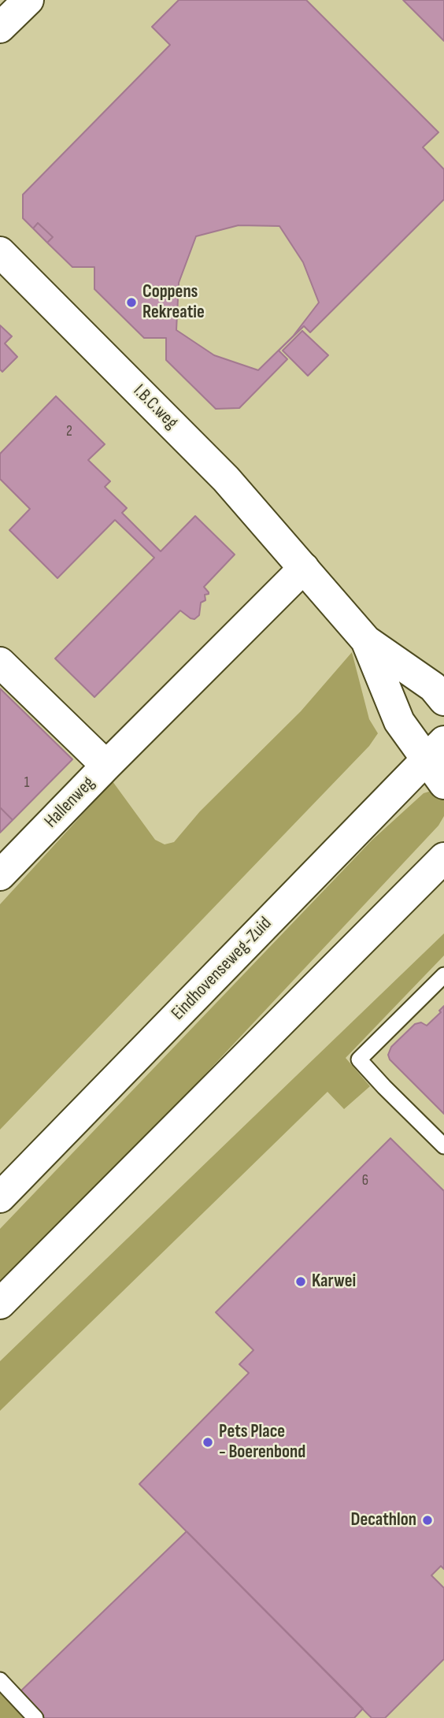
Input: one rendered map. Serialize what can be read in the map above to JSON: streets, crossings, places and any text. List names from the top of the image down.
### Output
{
  "streets": {
    "street": ["I.B.C.weg", "Hallenweg", "Eindhovenseweg-Zuid"]
  },
  "crossings": [
    ["I.B.C.weg", "Eindhovenseweg-Zuid"]
  ],
  "places": [
    "Coppens Rekreatie",
    "Karwei",
    "Pets Place - Boerenbond",
    "Decathlon"
  ],
  "house_numbers": ["2", "1", "6"]
}
